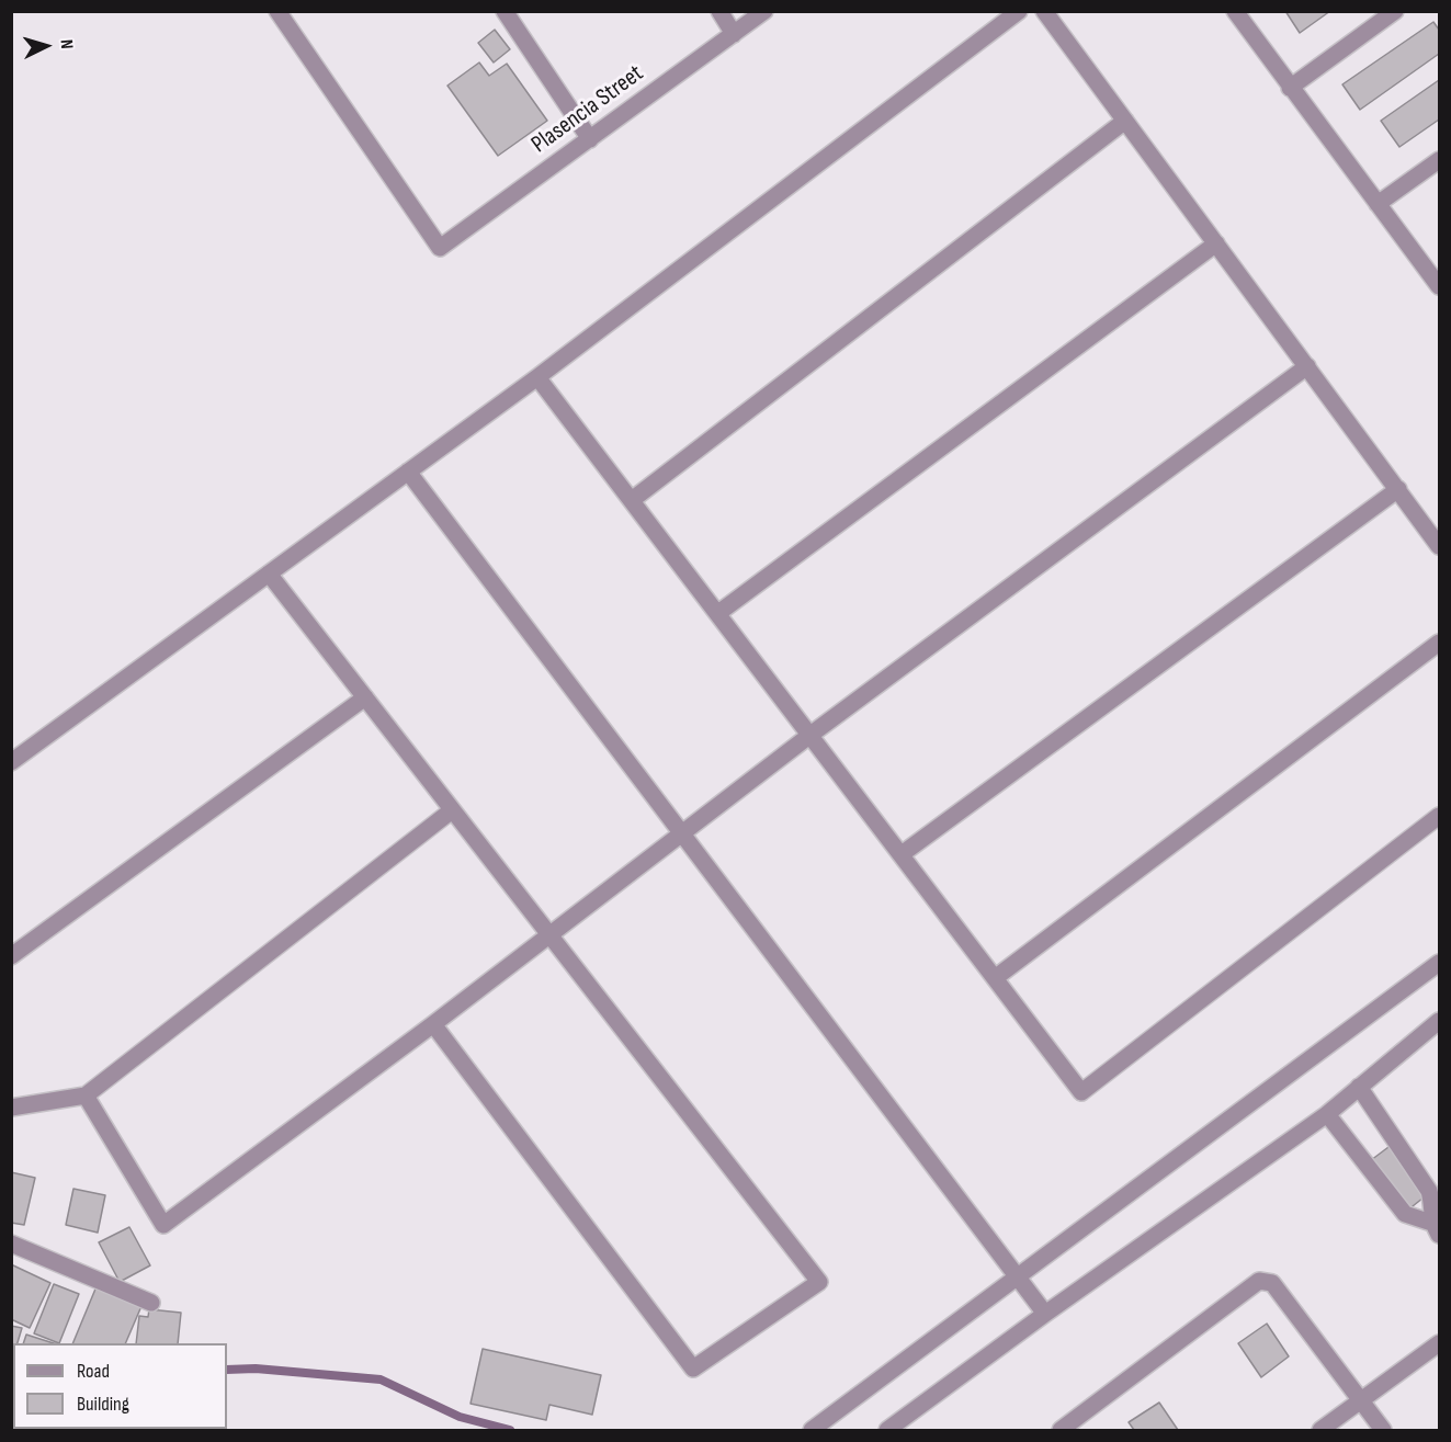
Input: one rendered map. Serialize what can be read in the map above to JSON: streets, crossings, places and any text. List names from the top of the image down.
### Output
{
  "streets": {
    "street": ["Plasencia Street"]
  },
  "legend": ["Road", "Building"],
  "north": "right"
}
